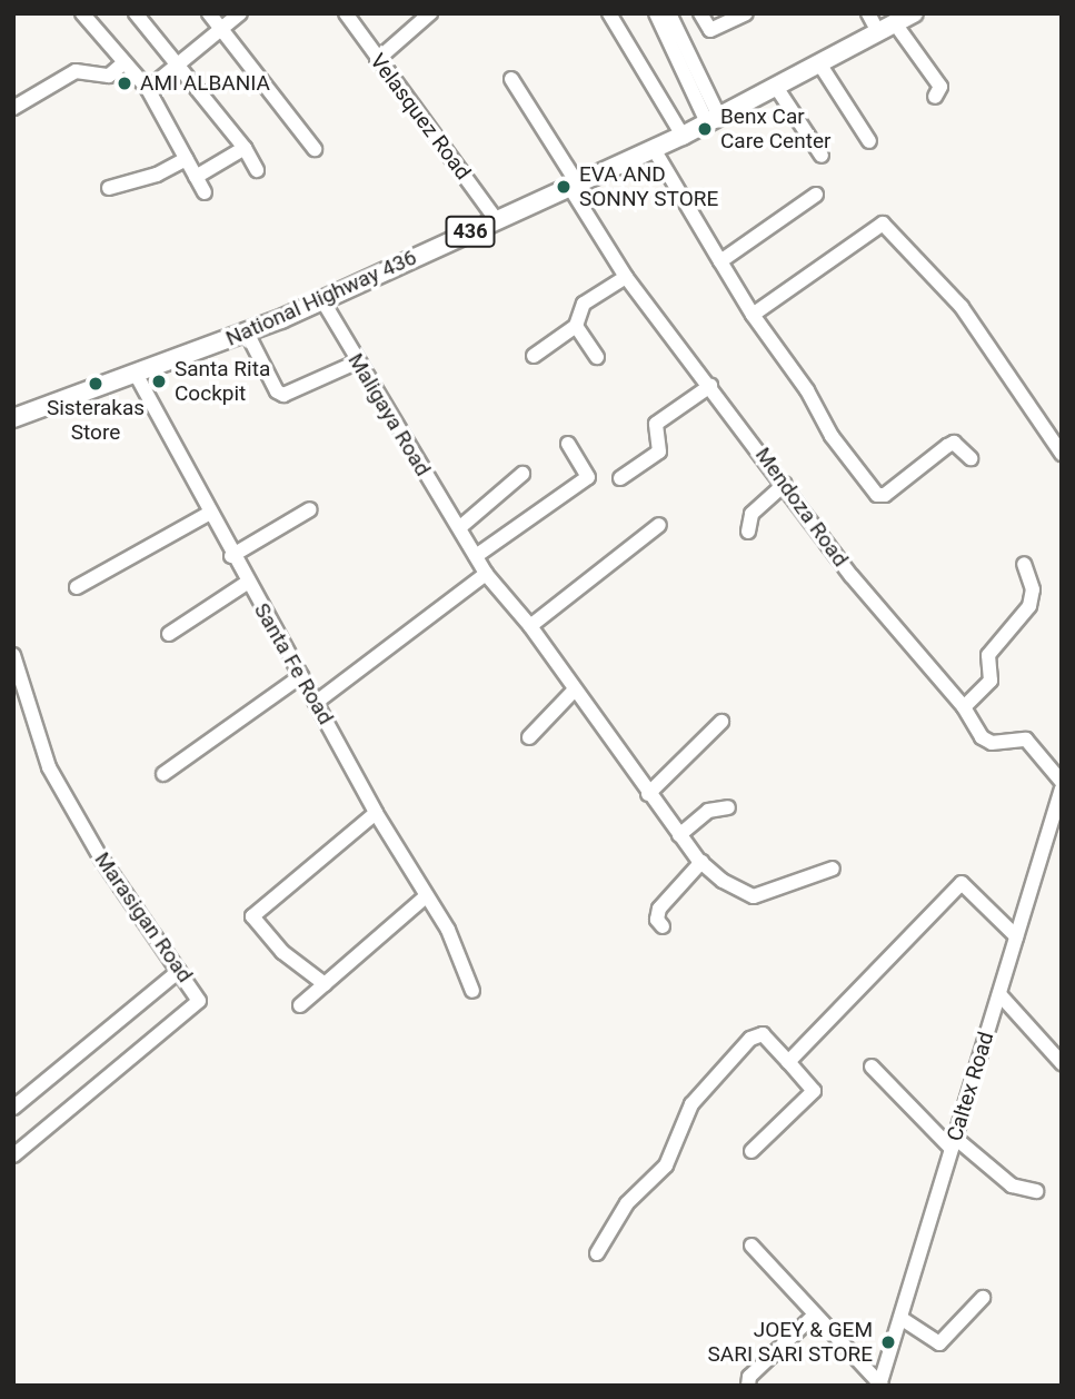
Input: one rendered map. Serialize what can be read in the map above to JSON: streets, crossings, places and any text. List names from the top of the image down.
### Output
{
  "streets": {
    "main road": ["436", "National Highway 436"],
    "street": [
      "Velasquez Road",
      "Maligaya Road",
      "Mendoza Road",
      "Santa Fe Road",
      "Marasigan Road",
      "Caltex Road"
    ]
  },
  "crossings": [
    ["Velasquez Road", "National Highway 436"],
    ["National Highway 436", "Maligaya Road"],
    ["National Highway 436", "Mendoza Road"],
    ["National Highway 436", "Santa Fe Road"],
    ["Mendoza Road", "Caltex Road"]
  ],
  "places": [
    "AMI ALBANIA",
    "Benx Car Care Center",
    "EVA AND SONNY STORE",
    "Santa Rita Cockpit",
    "Sisterakas Store",
    "JOEY & GEM SARI SARI STORE"
  ]
}
